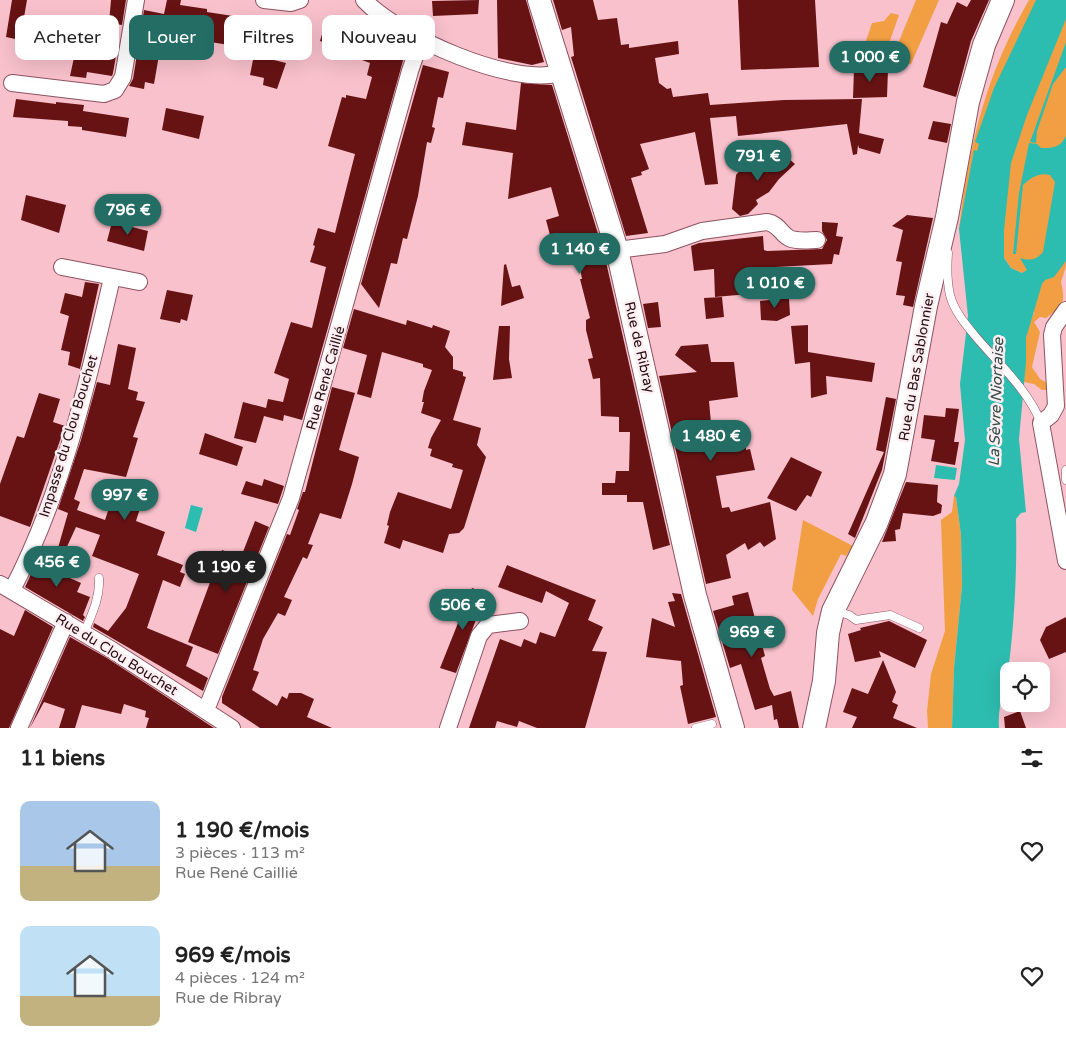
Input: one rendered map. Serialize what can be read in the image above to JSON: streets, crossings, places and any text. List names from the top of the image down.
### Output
{
  "streets": {
    "street": [
      "Rue de Ribray",
      "Rue du Bas Sablonnier",
      "Rue René Caillié",
      "Impasse du Clou Bouchet",
      "Rue du Clou Bouchet"
    ]
  },
  "crossings": [
    ["Rue René Caillié", "Rue du Clou Bouchet"],
    ["Impasse du Clou Bouchet", "Rue du Clou Bouchet"]
  ],
  "water": ["La Sèvre Niortaise"],
  "page": {
    "chip": [
      "Acheter",
      "Louer",
      "Filtres",
      "Nouveau"
    ],
    "price": [
      "1 000 €",
      "791 €",
      "796 €",
      "1 140 €",
      "1 010 €",
      "1 480 €",
      "997 €",
      "456 €",
      "1 190 €",
      "506 €",
      "969 €"
    ],
    "heading": "11 biens",
    "list": [
      {
        "name": "1 190 €/mois",
        "note": "3 pièces · 113 m² · Rue René Caillié"
      },
      {
        "name": "969 €/mois",
        "note": "4 pièces · 124 m² · Rue de Ribray"
      }
    ]
  }
}
